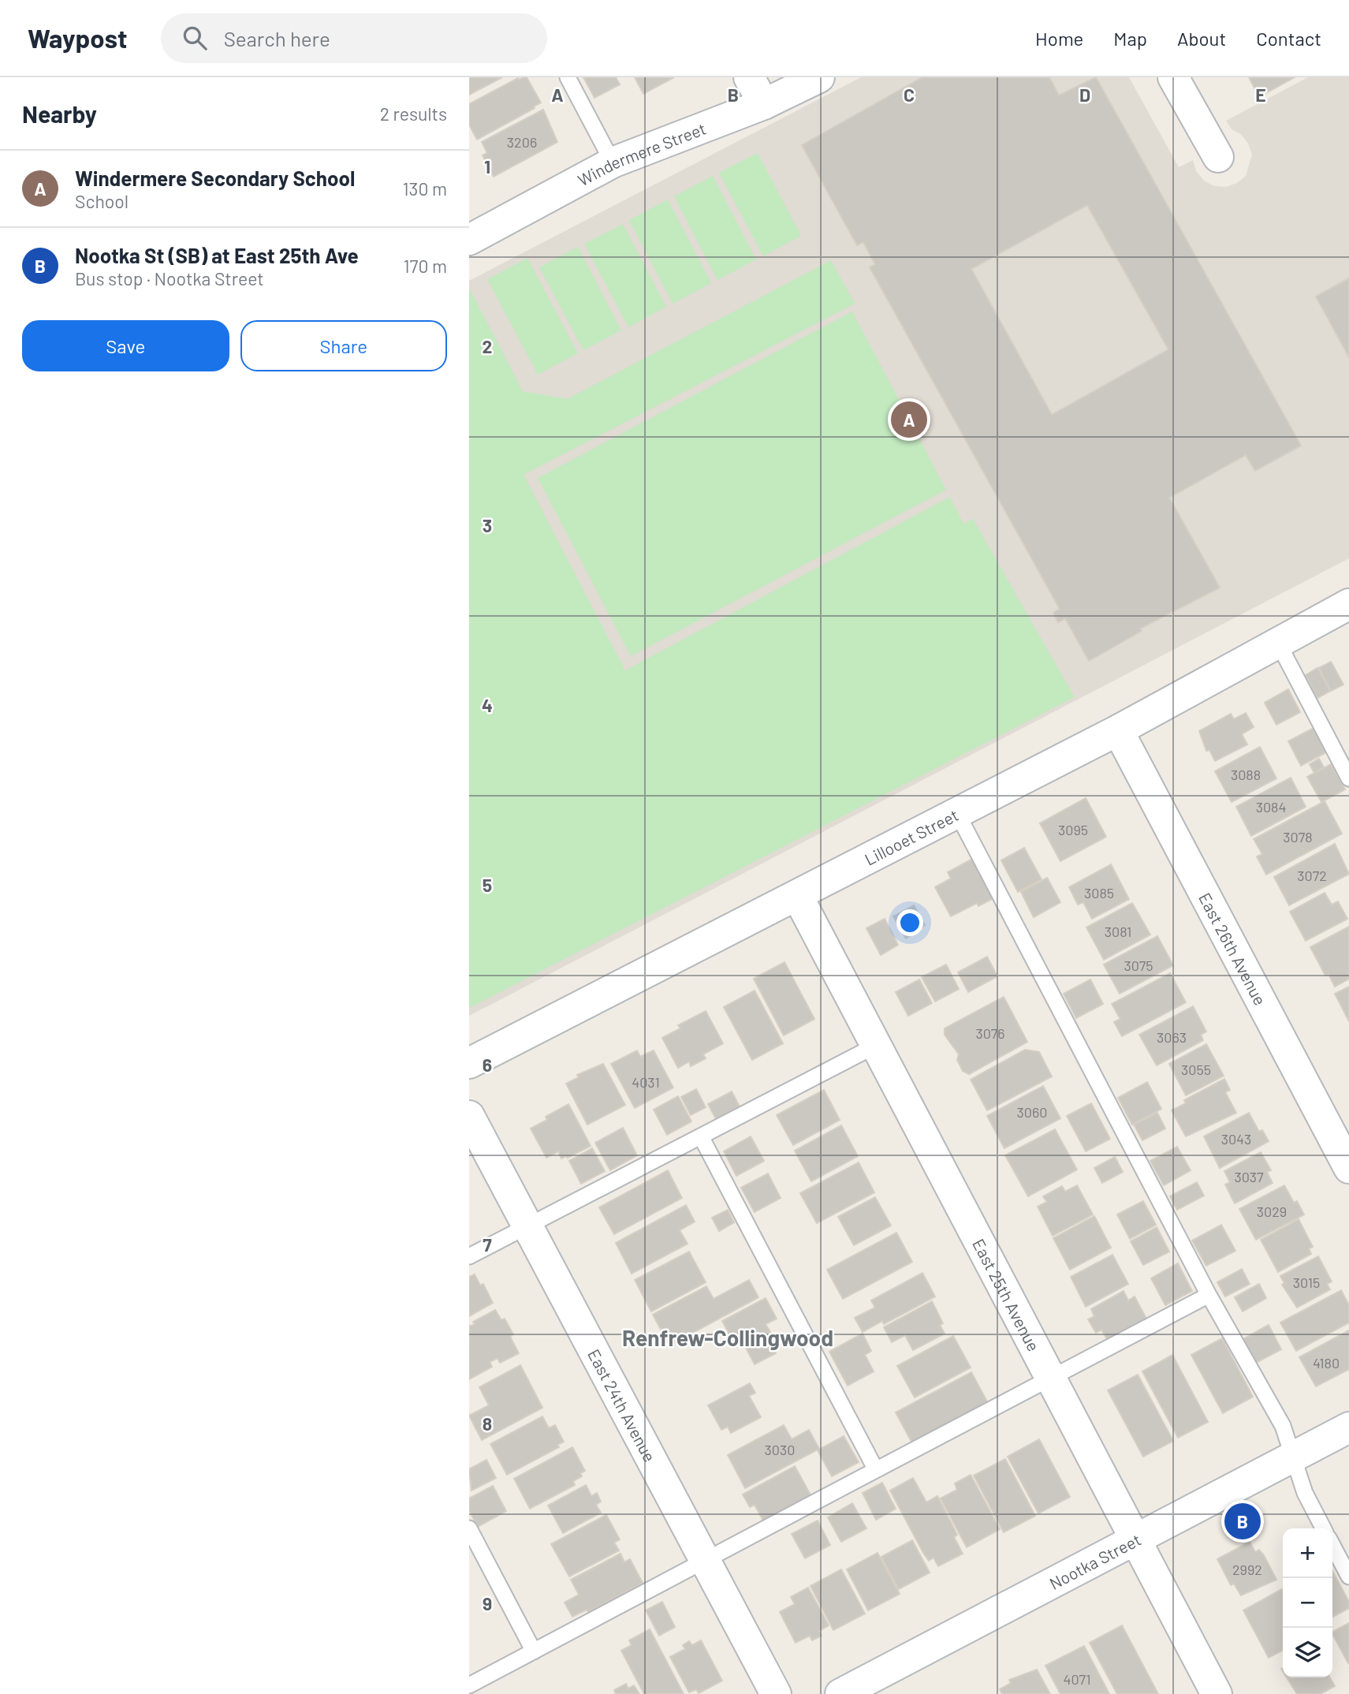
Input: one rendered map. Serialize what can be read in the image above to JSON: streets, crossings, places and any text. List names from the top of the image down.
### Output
{
  "streets": {
    "street": [
      "Windermere Street",
      "Lillooet Street",
      "East 26th Avenue",
      "East 25th Avenue",
      "East 24th Avenue",
      "Nootka Street"
    ]
  },
  "crossings": [
    ["Lillooet Street", "East 26th Avenue"],
    ["Lillooet Street", "East 25th Avenue"],
    ["East 25th Avenue", "Nootka Street"]
  ],
  "districts": ["Renfrew-Collingwood"],
  "house_numbers": [
    "3206",
    "3088",
    "3084",
    "3095",
    "3078",
    "3072",
    "3085",
    "3081",
    "3075",
    "3076",
    "3063",
    "3055",
    "4031",
    "3060",
    "3043",
    "3037",
    "3029",
    "3015",
    "4180",
    "3030",
    "2992",
    "4071"
  ],
  "page": {
    "header": "Waypost",
    "search": "Search here",
    "nav": [
      "Home",
      "Map",
      "About",
      "Contact"
    ],
    "heading": ["Nearby", "2 results"],
    "list": [
      {
        "mark": "A",
        "name": "Windermere Secondary School",
        "note": "School",
        "value": "130 m"
      },
      {
        "mark": "B",
        "name": "Nootka St (SB) at East 25th Ave",
        "note": "Bus stop · Nootka Street",
        "value": "170 m"
      }
    ],
    "buttons": ["Save", "Share"],
    "pins": ["A", "B"],
    "map_buttons": ["+", "−"]
  },
  "grid": {
    "columns": [
      "A",
      "B",
      "C",
      "D",
      "E"
    ],
    "rows": [
      "1",
      "2",
      "3",
      "4",
      "5",
      "6",
      "7",
      "8",
      "9"
    ]
  }
}
